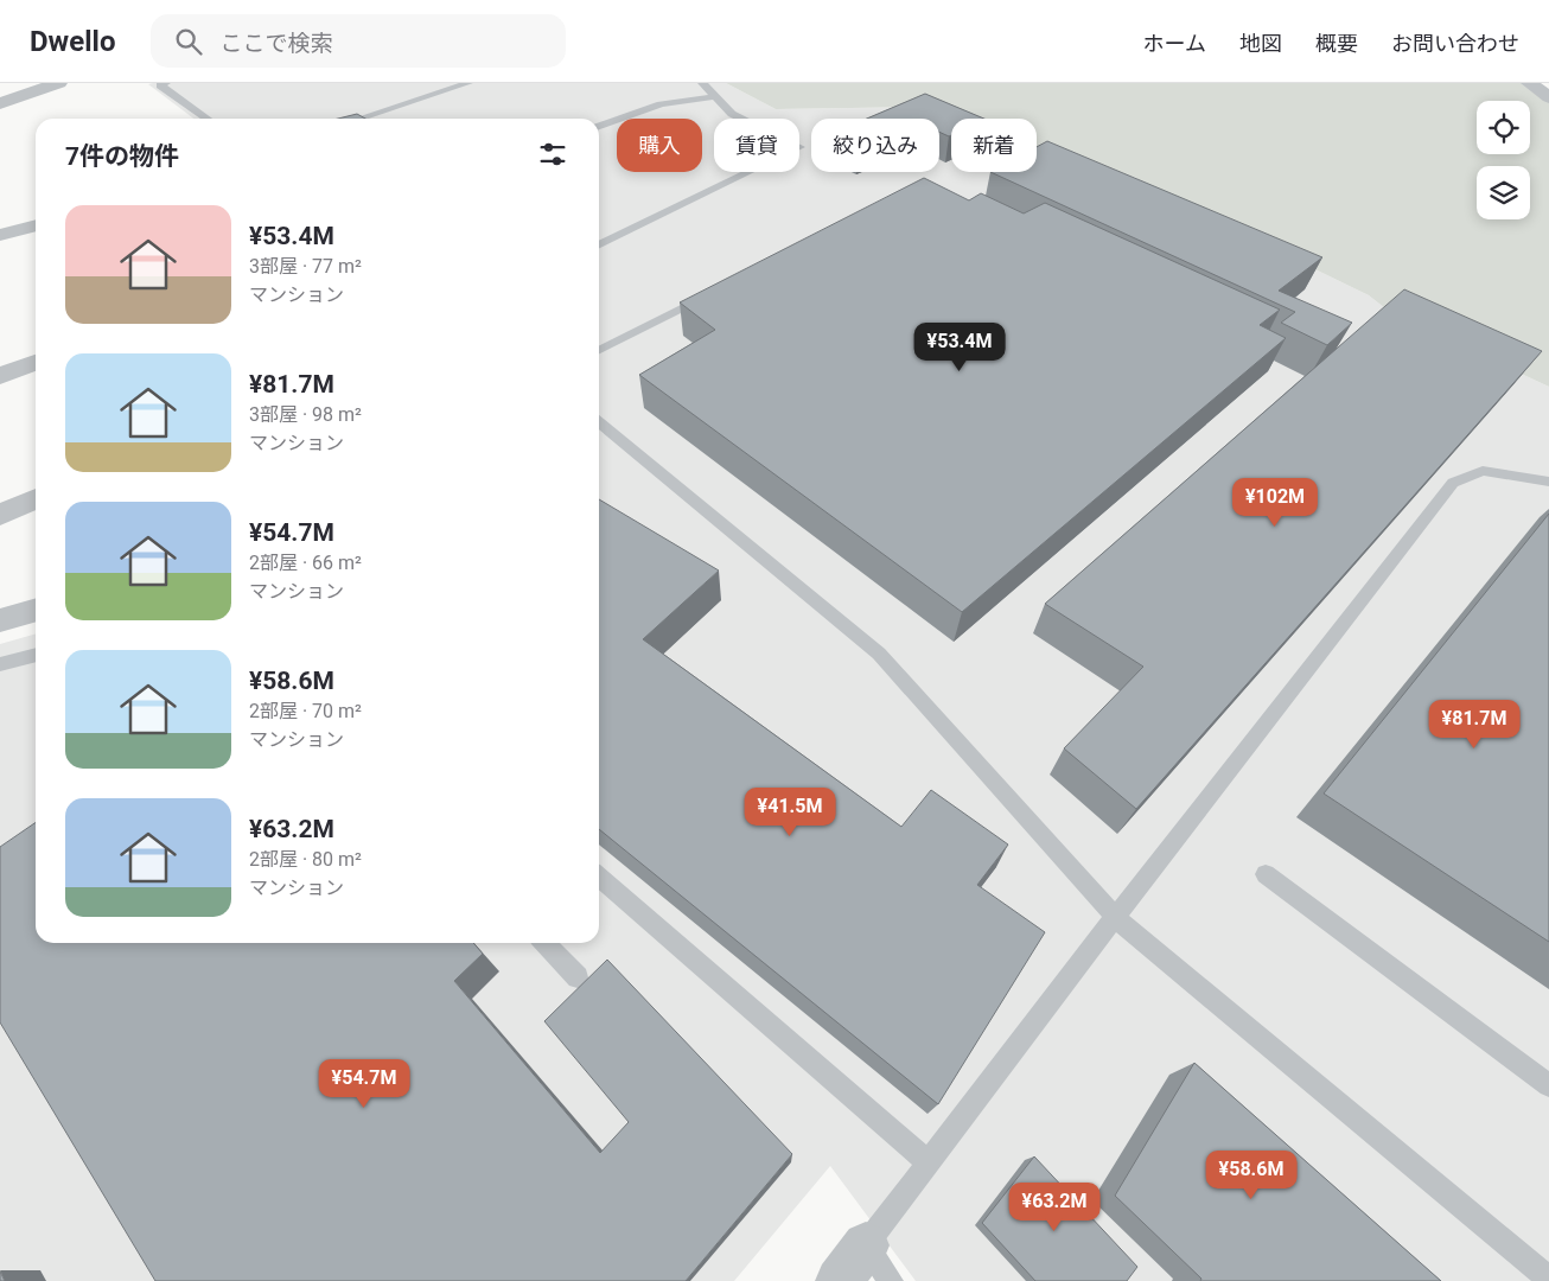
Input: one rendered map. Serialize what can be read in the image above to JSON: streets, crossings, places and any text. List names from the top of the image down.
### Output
{
  "page": {
    "header": "Dwello",
    "search": "ここで検索",
    "nav": [
      "ホーム",
      "地図",
      "概要",
      "お問い合わせ"
    ],
    "chip": [
      "購入",
      "賃貸",
      "絞り込み",
      "新着"
    ],
    "heading": "7件の物件",
    "list": [
      {
        "name": "¥53.4M",
        "note": "3部屋 · 77 m² · マンション"
      },
      {
        "name": "¥81.7M",
        "note": "3部屋 · 98 m² · マンション"
      },
      {
        "name": "¥54.7M",
        "note": "2部屋 · 66 m² · マンション"
      },
      {
        "name": "¥58.6M",
        "note": "2部屋 · 70 m² · マンション"
      },
      {
        "name": "¥63.2M",
        "note": "2部屋 · 80 m² · マンション"
      }
    ],
    "price": [
      "¥53.4M",
      "¥102M",
      "¥81.7M",
      "¥41.5M",
      "¥54.7M",
      "¥58.6M",
      "¥63.2M"
    ]
  }
}
